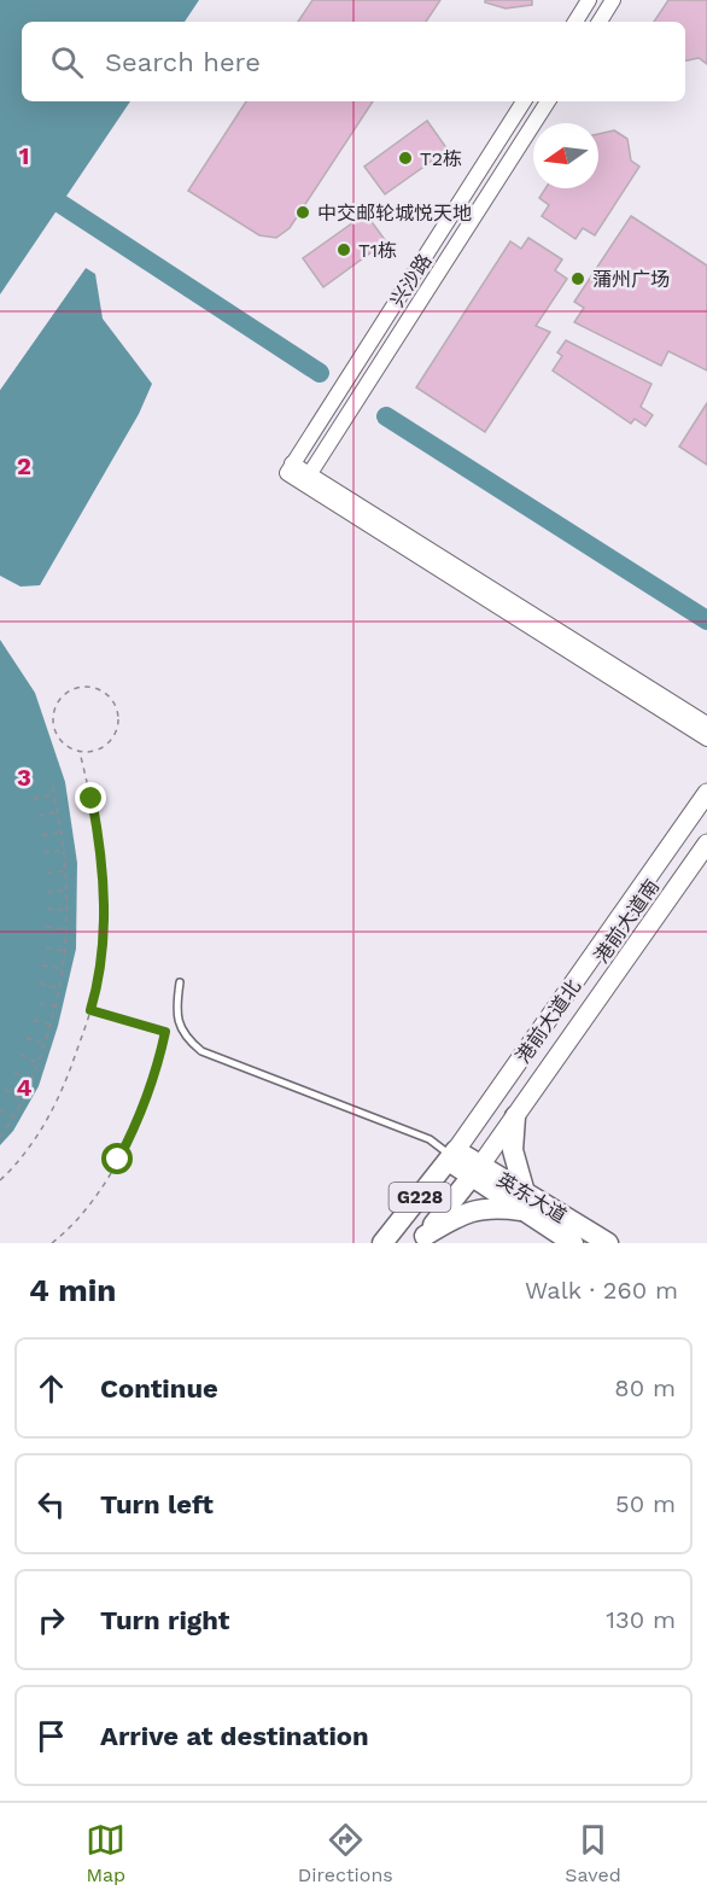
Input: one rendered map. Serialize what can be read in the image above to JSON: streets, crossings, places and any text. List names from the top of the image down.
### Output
{
  "streets": {
    "highway": ["港前大道北", "G228", "英东大道"],
    "main road": ["港前大道南"],
    "street": ["兴沙路"]
  },
  "crossings": [
    ["港前大道南", "G228"],
    ["港前大道南", "英东大道"],
    ["港前大道北", "英东大道"],
    ["G228", "英东大道"]
  ],
  "places": [
    "T2栋",
    "中交邮轮城悦天地",
    "T1栋",
    "蒲州广场"
  ],
  "north": "left",
  "page": {
    "search": "Search here",
    "heading": ["4 min", "Walk · 260 m"],
    "list": [
      ["Continue", "80 m"],
      ["Turn left", "50 m"],
      ["Turn right", "130 m"],
      "Arrive at destination"
    ],
    "nav": ["Map", "Directions", "Saved"]
  },
  "grid": {
    "rows": [
      "1",
      "2",
      "3",
      "4"
    ]
  }
}
